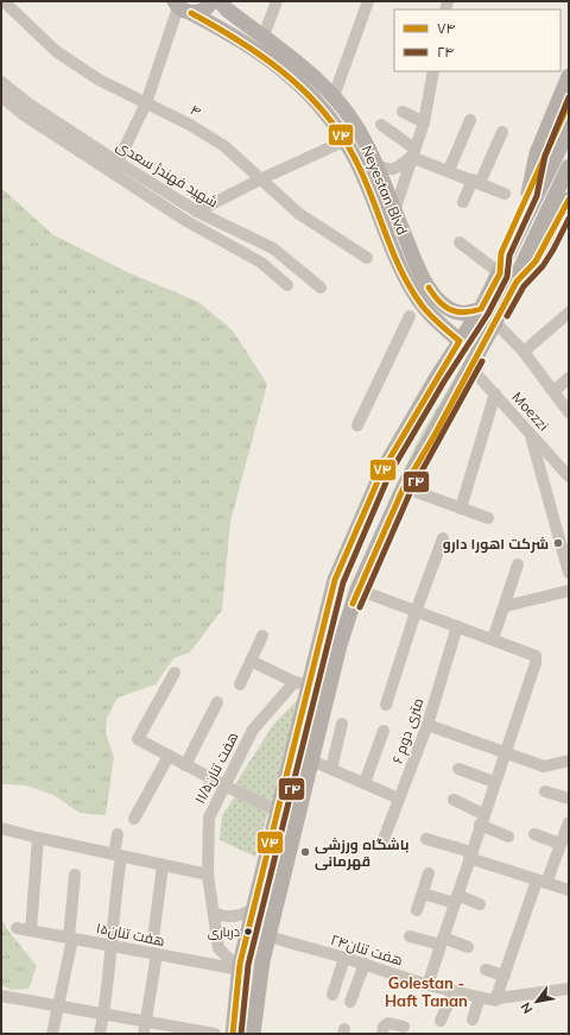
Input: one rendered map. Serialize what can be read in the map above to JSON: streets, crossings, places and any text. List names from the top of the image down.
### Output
{
  "streets": {
    "main road": ["Neyestan Blvd"],
    "street": [
      "۴",
      "شهید فهندژ سعدی",
      "Moezzi",
      "۶ متری دوم",
      "۱۱/۵هفت تنان",
      "هفت تنان۱۵",
      "هفت تنان۲۴"
    ]
  },
  "crossings": [
    ["۱۱/۵هفت تنان", "هفت تنان۱۵"]
  ],
  "districts": ["Golestan - Haft Tanan"],
  "places": ["شرکت اهورا دارو", "باشگاه ورزشی قهرمانی", "درباری"],
  "lines": ["transit line ۷۴", "transit line ۲۴"],
  "legend": ["۷۴", "۲۴"],
  "north": "bottom left"
}
